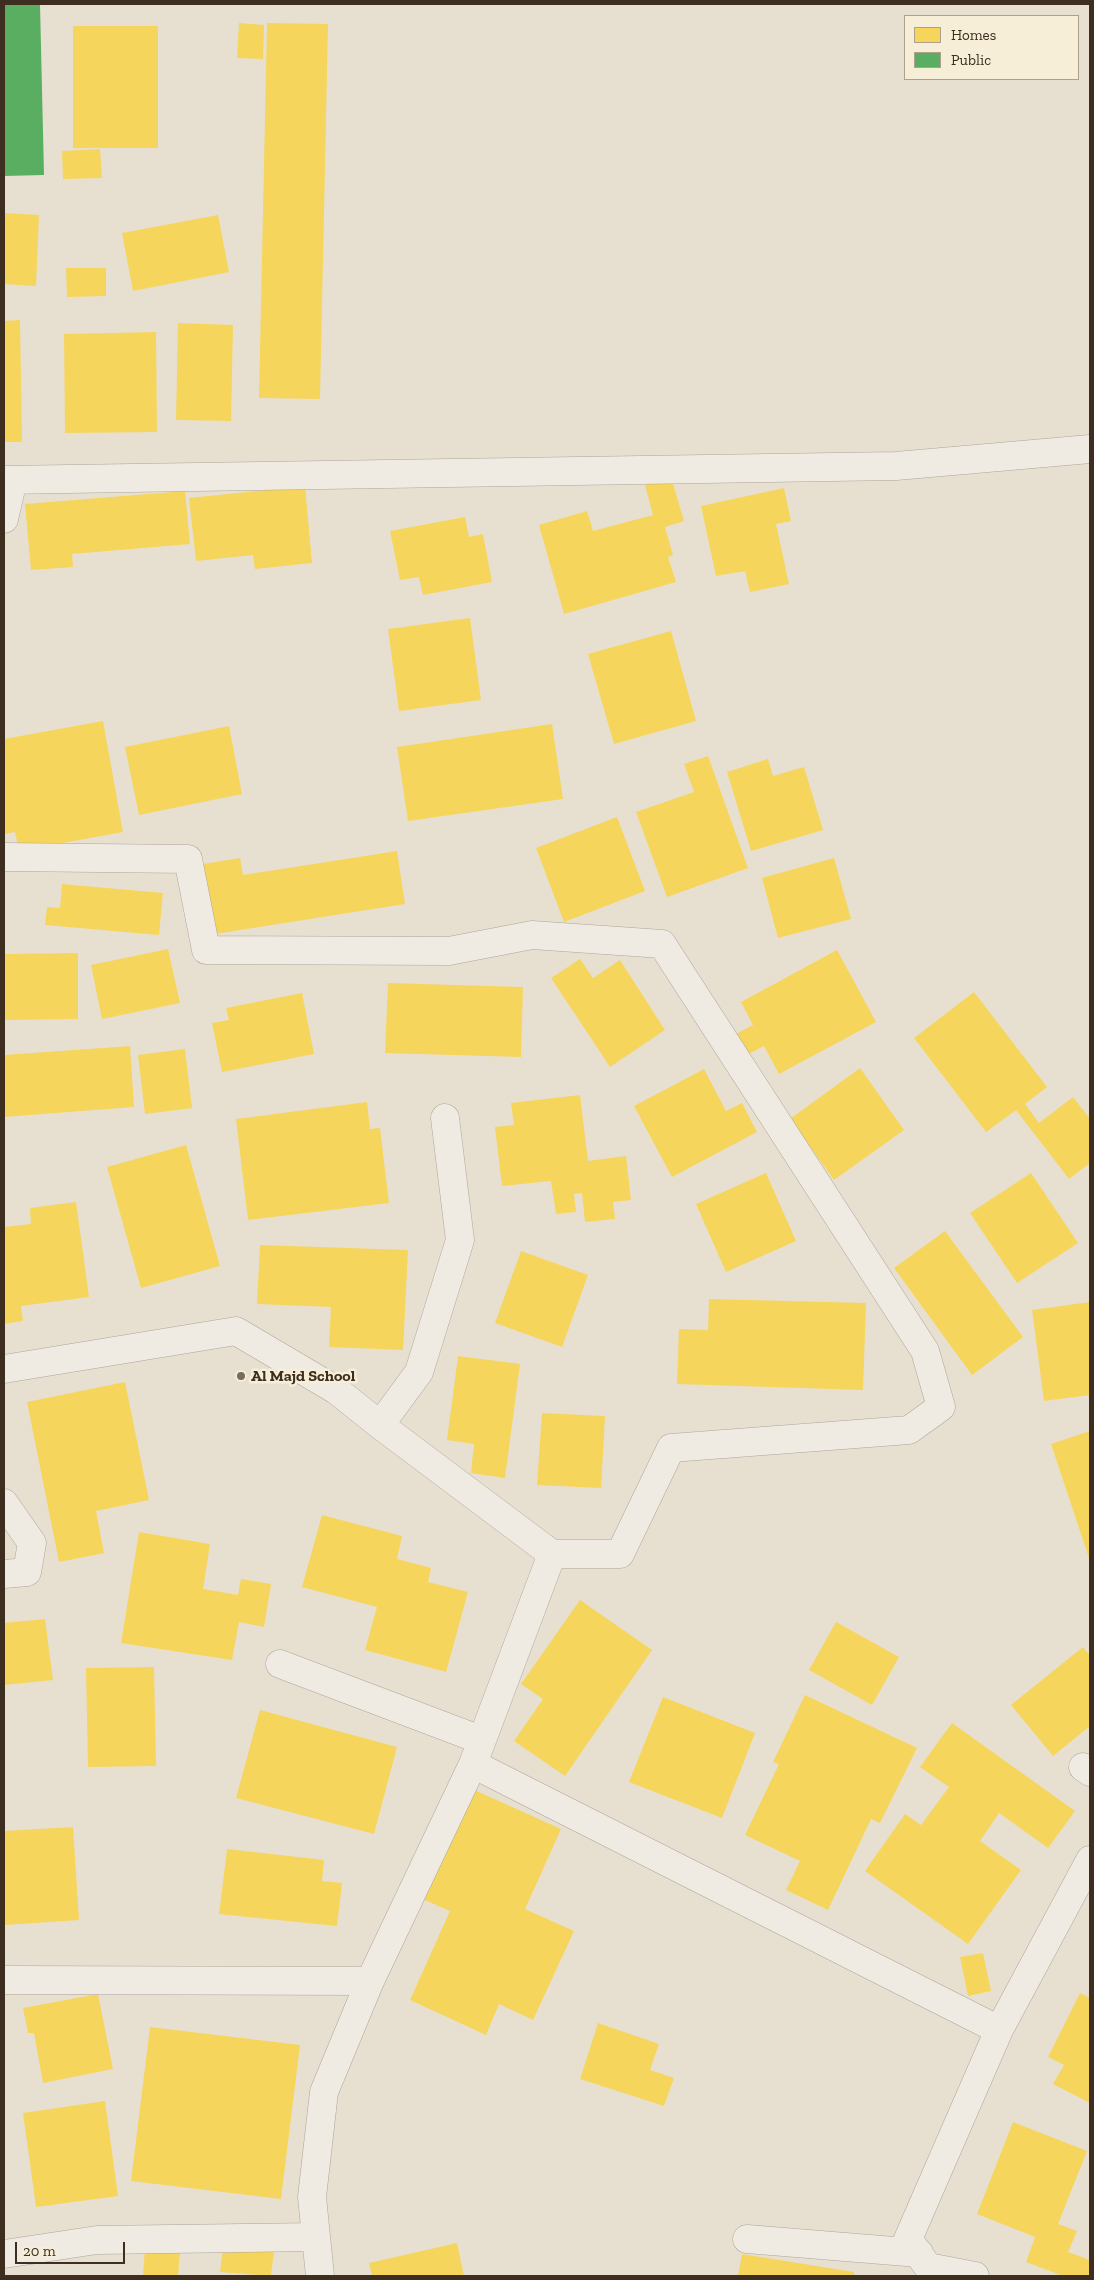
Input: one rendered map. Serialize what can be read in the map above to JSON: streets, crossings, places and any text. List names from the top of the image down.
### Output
{
  "places": ["Al Majd School"],
  "legend": ["Homes", "Public"],
  "scale_bar": "20 m"
}
